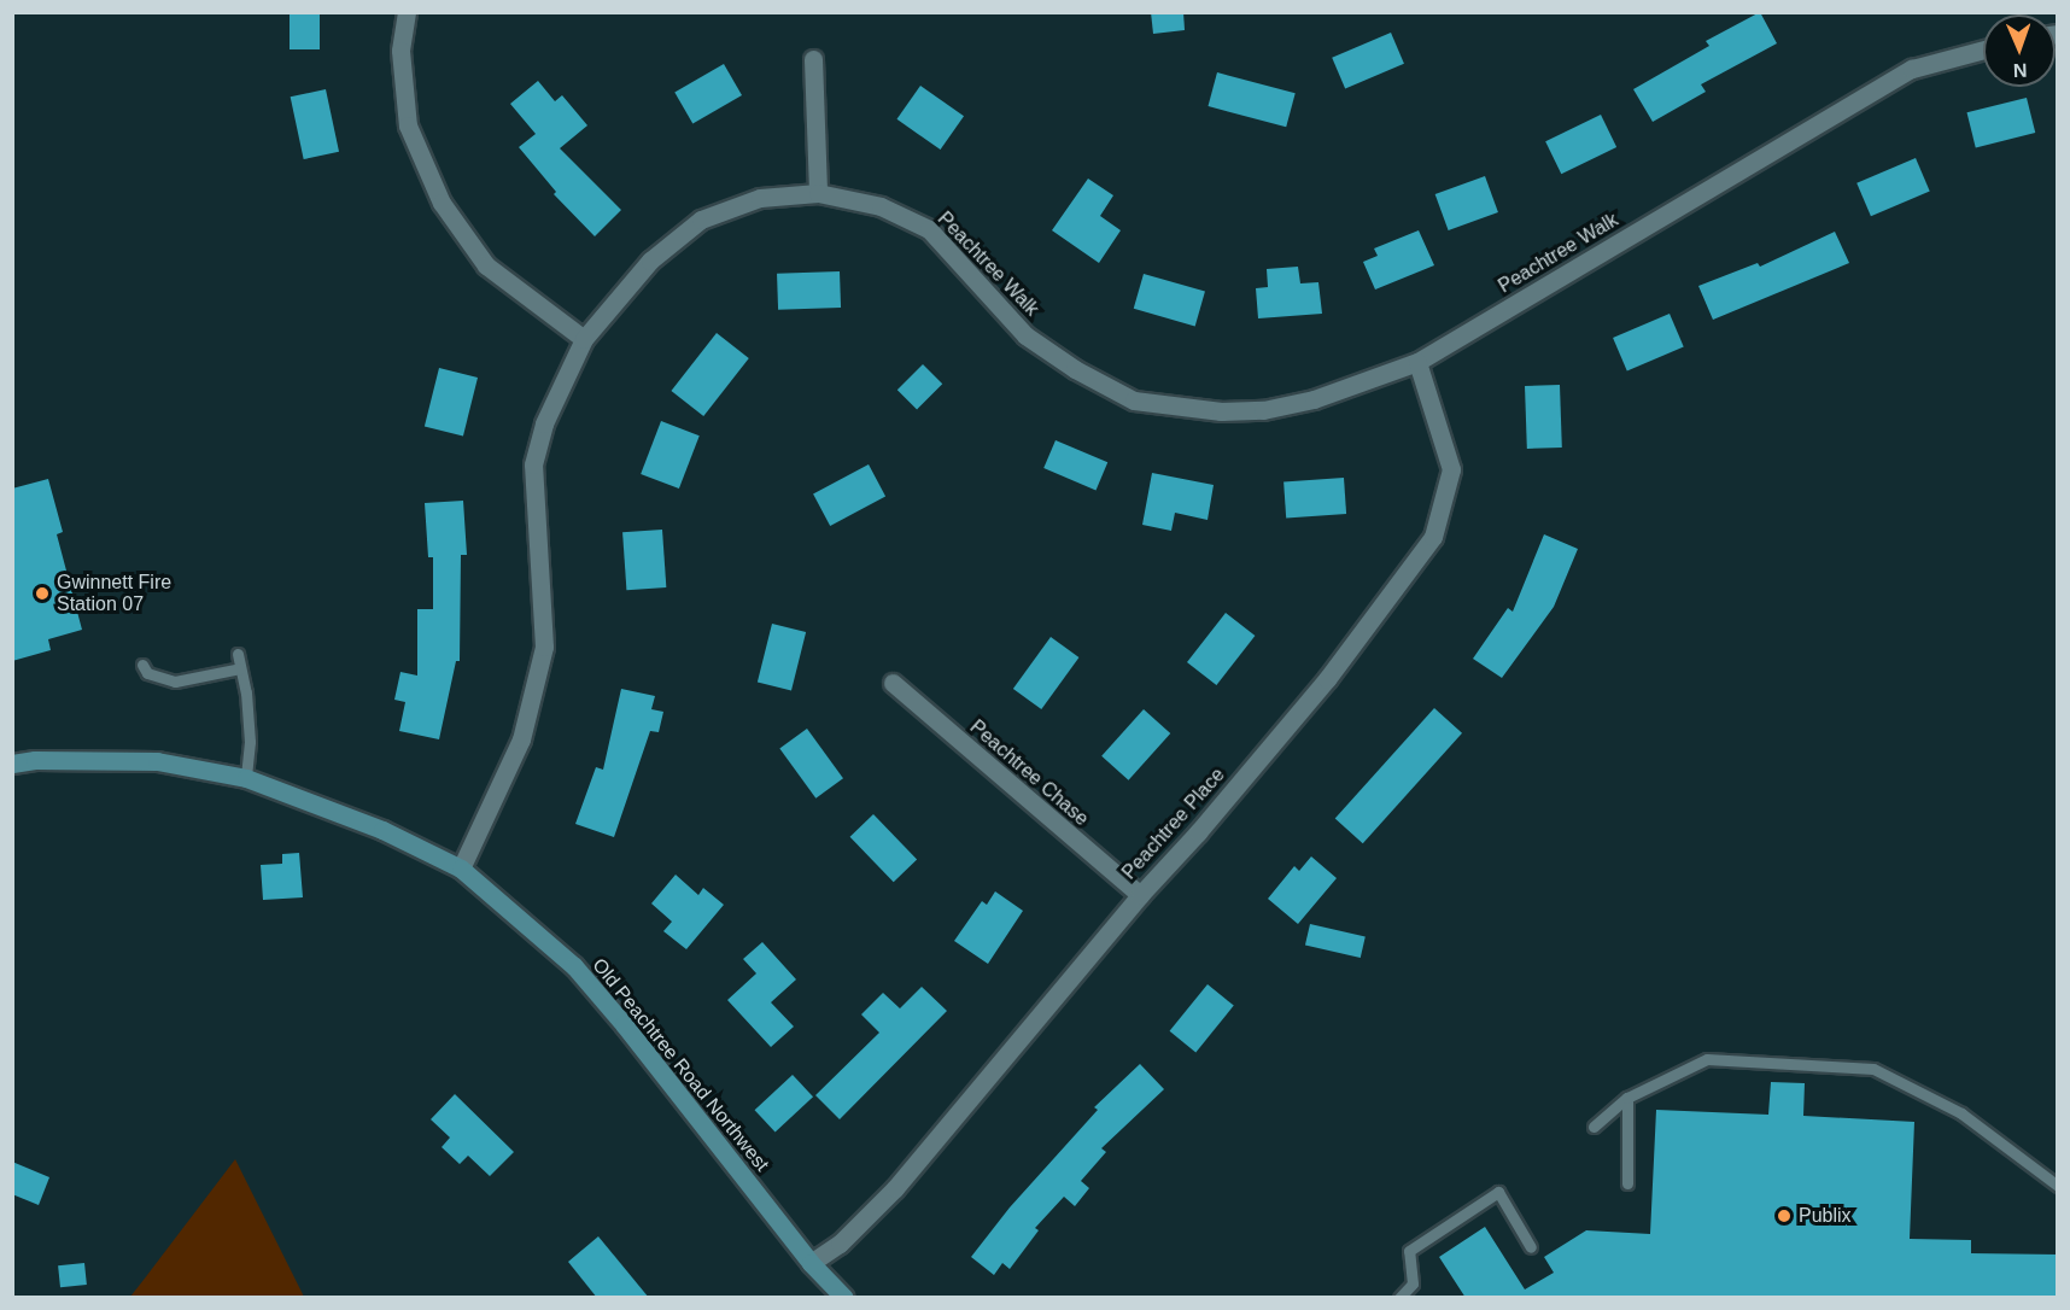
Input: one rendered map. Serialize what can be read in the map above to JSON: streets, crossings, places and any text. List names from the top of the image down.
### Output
{
  "streets": {
    "main road": ["Old Peachtree Road Northwest"],
    "street": ["Peachtree Walk", "Peachtree Chase", "Peachtree Place"]
  },
  "crossings": [
    ["Peachtree Walk", "Peachtree Place"],
    ["Peachtree Walk", "Old Peachtree Road Northwest"],
    ["Peachtree Chase", "Peachtree Place"],
    ["Peachtree Place", "Old Peachtree Road Northwest"]
  ],
  "places": ["Gwinnett Fire Station 07", "Publix"],
  "north": "bottom"
}
